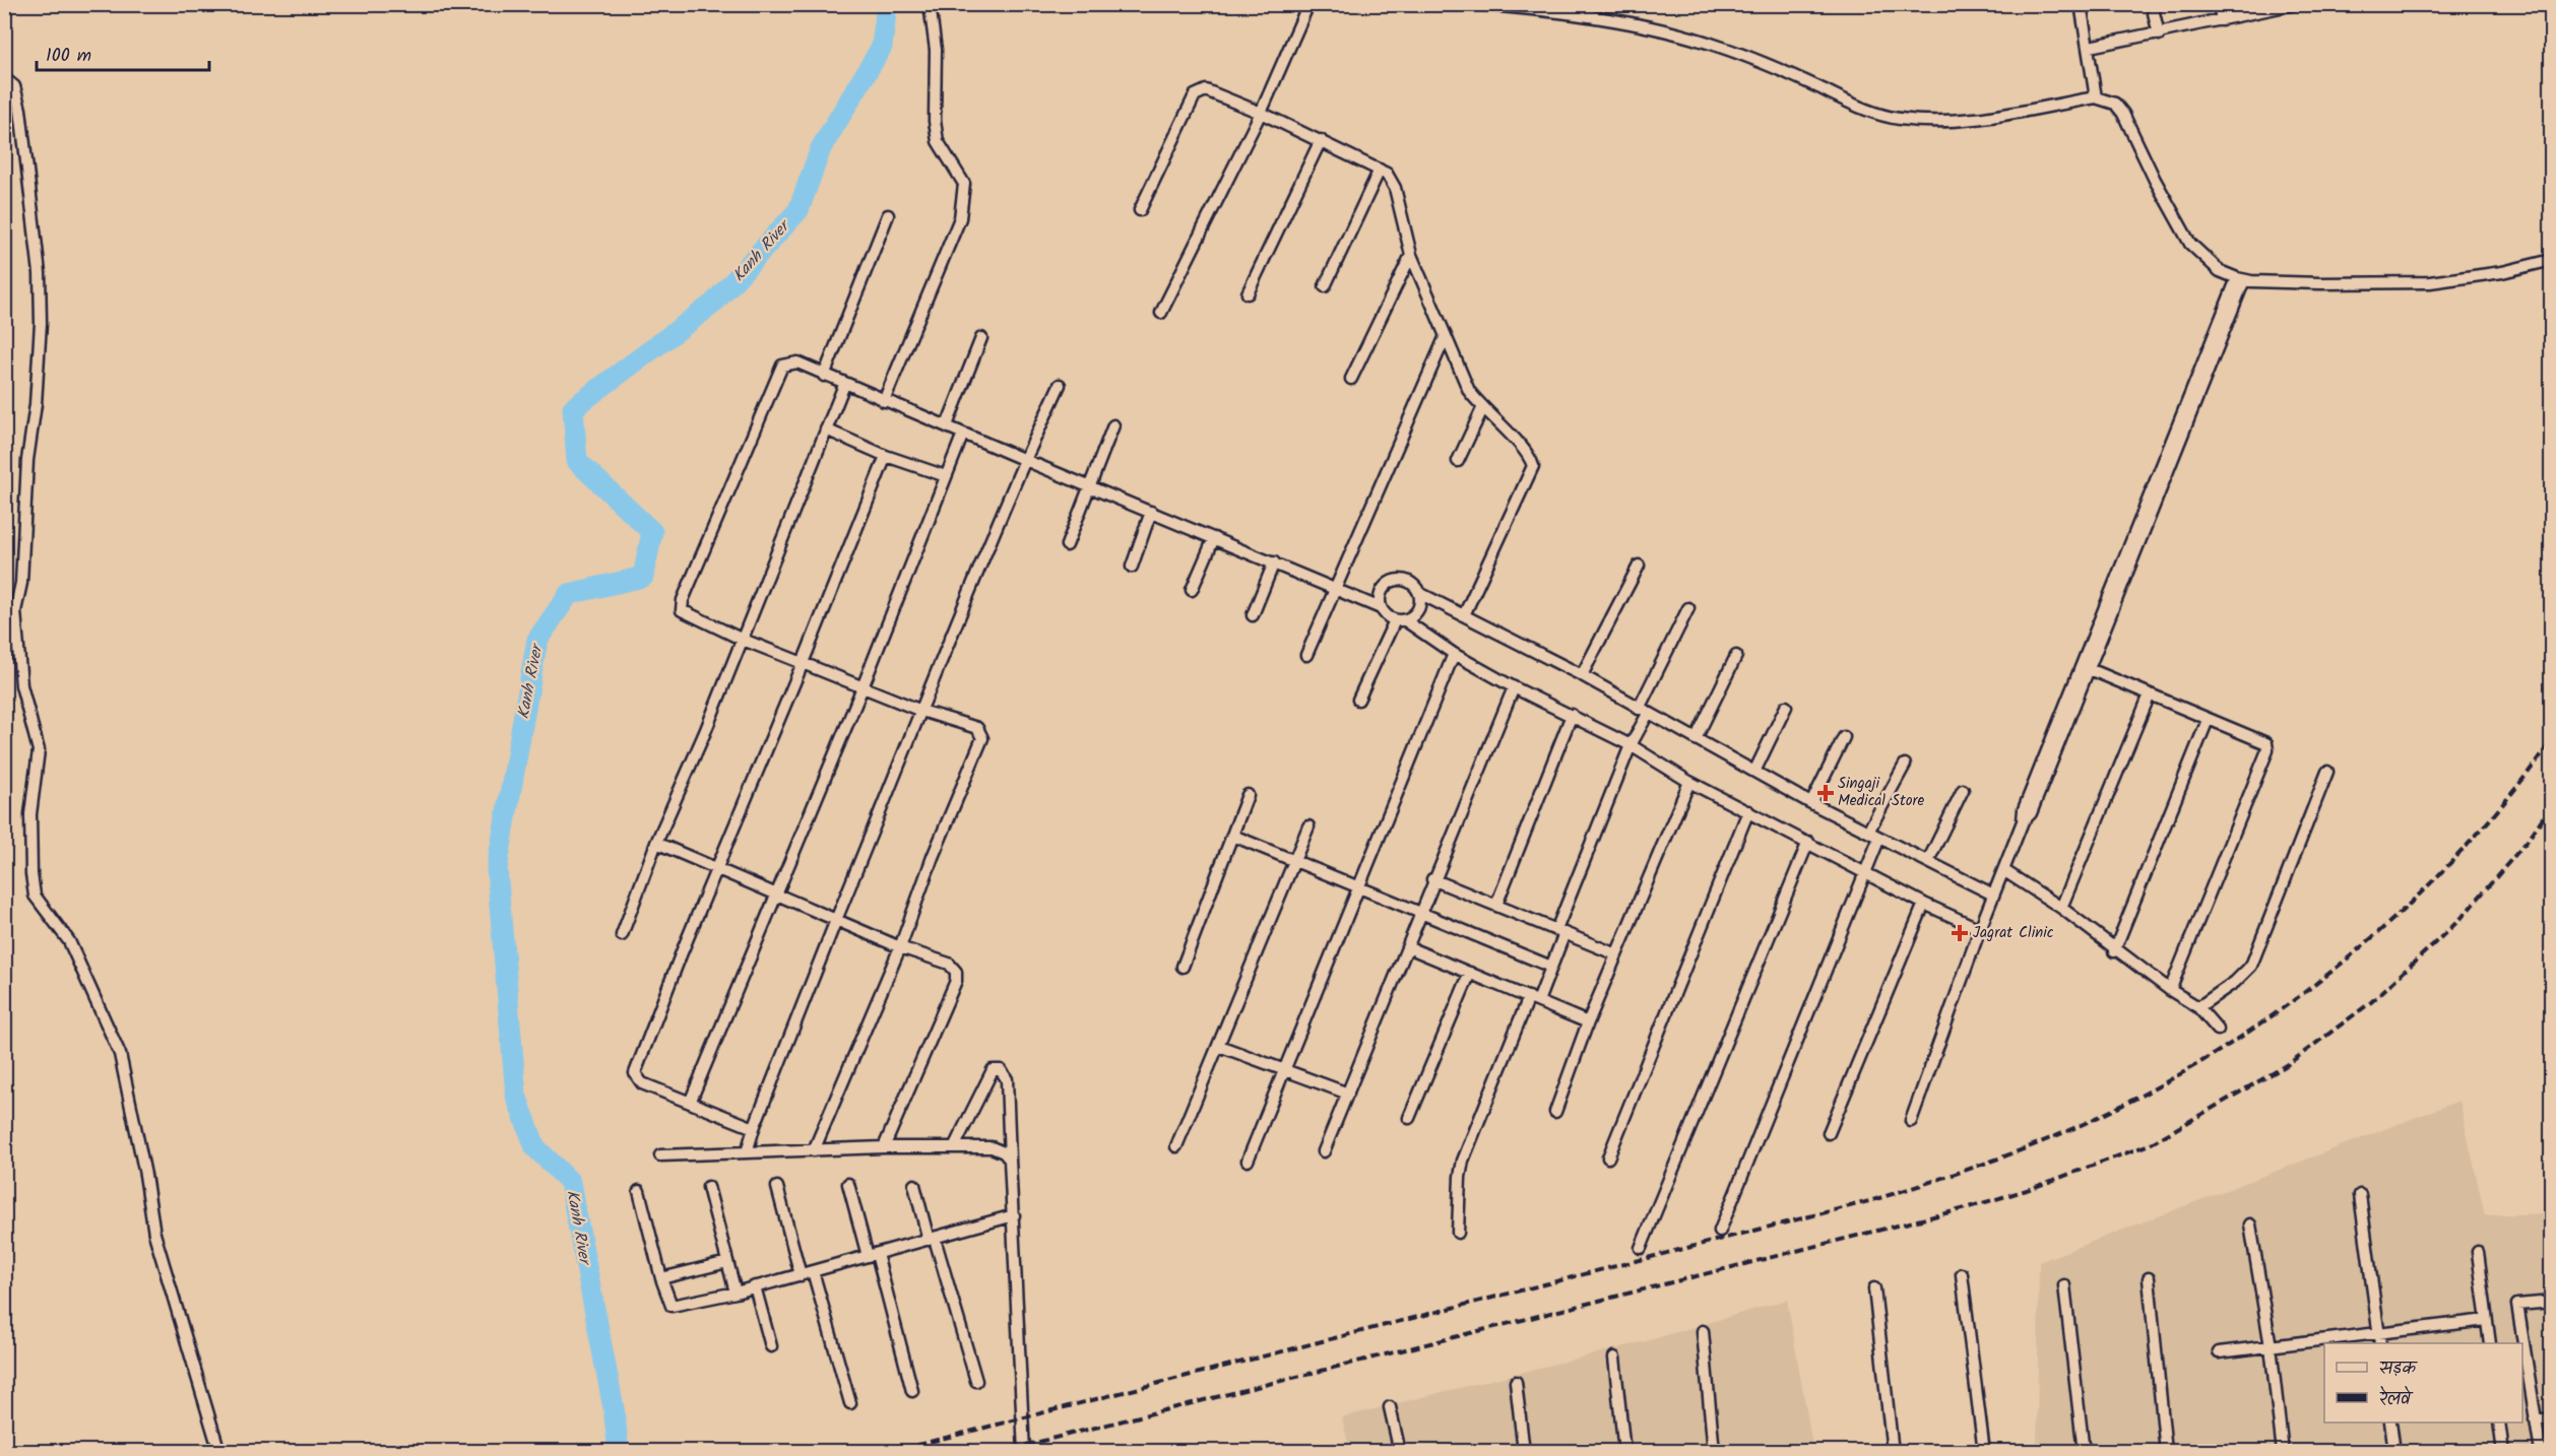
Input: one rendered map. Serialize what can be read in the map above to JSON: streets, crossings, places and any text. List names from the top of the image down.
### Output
{
  "water": ["Kanh River"],
  "places": {
    "health": ["Singaji Medical Store", "Jagrat Clinic"]
  },
  "legend": ["सड़क", "रेलवे"],
  "scale_bar": "100 m"
}
